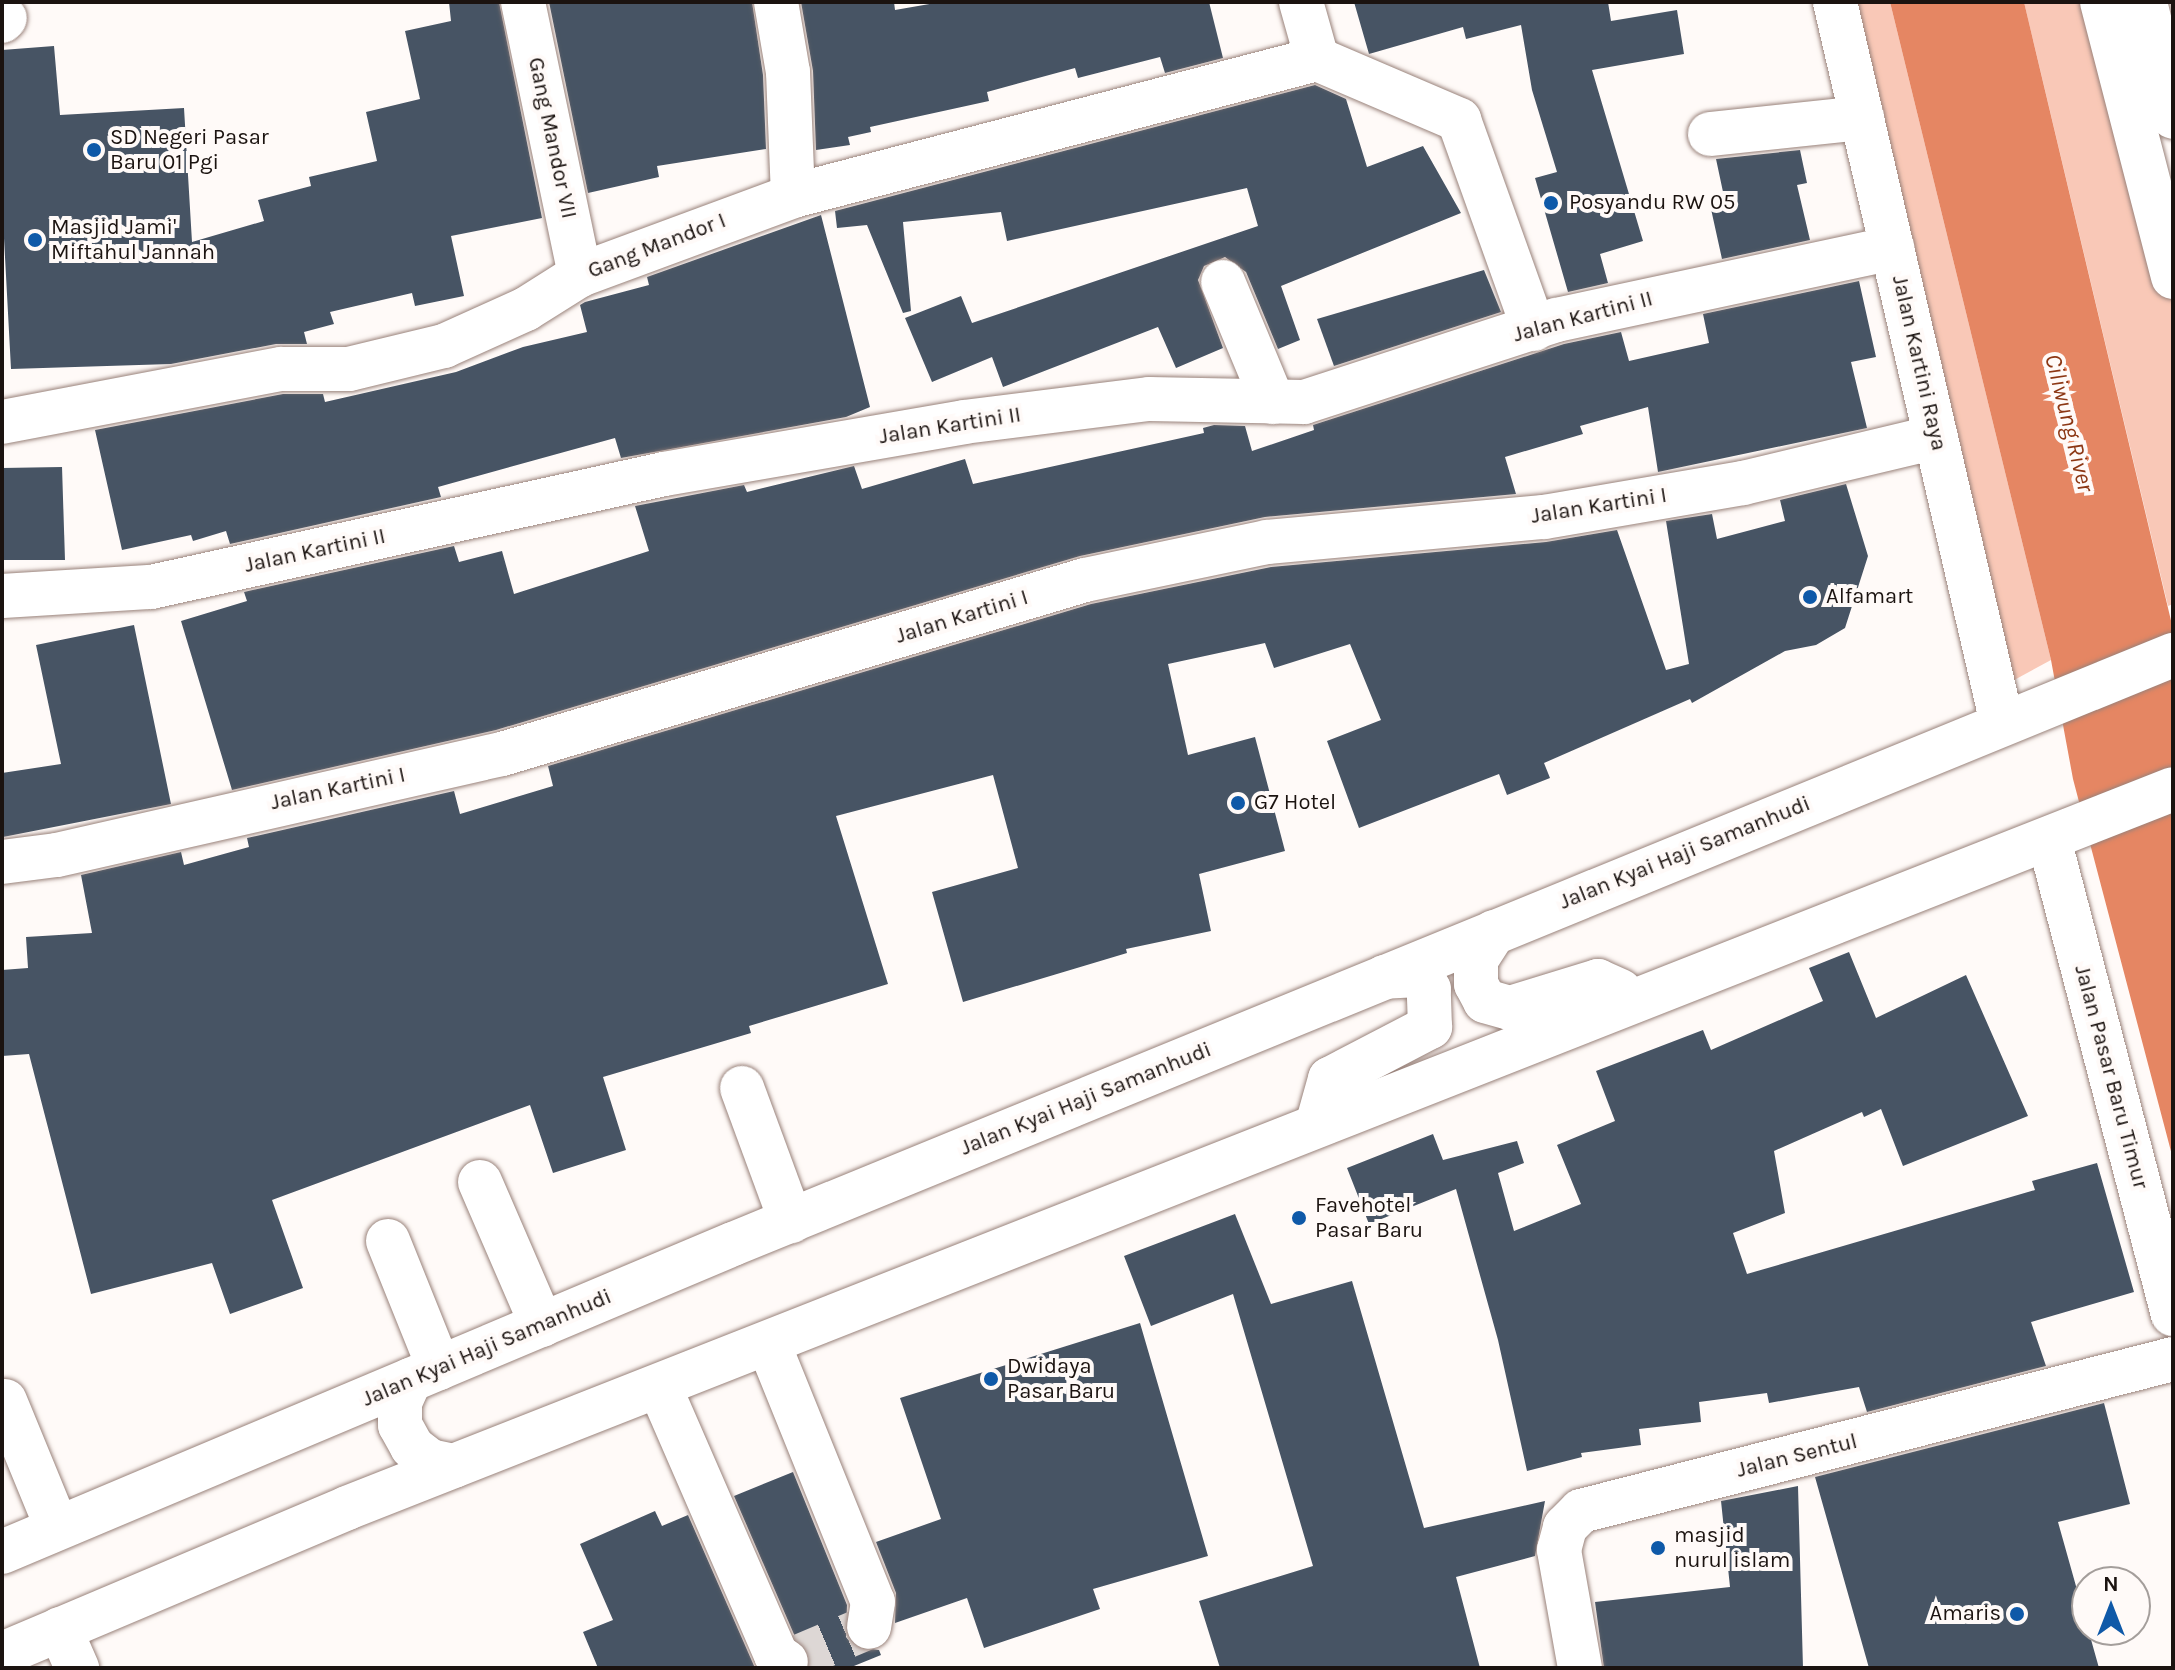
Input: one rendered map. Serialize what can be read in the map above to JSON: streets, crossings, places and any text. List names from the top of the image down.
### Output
{
  "streets": {
    "street": [
      "Gang Mandor VII",
      "Gang Mandor I",
      "Jalan Kartini II",
      "Jalan Kartini Raya",
      "Jalan Kartini I",
      "Jalan Kyai Haji Samanhudi",
      "Jalan Pasar Baru Timur",
      "Jalan Sentul"
    ]
  },
  "crossings": [
    ["Gang Mandor VII", "Gang Mandor I"],
    ["Jalan Kartini II", "Jalan Kartini Raya"],
    ["Jalan Kartini Raya", "Jalan Kartini I"],
    ["Jalan Kartini Raya", "Jalan Kyai Haji Samanhudi"]
  ],
  "water": ["Ciliwung River"],
  "places": [
    "SD Negeri Pasar Baru 01 Pgi",
    "Posyandu RW 05",
    "Masjid Jami' Miftahul Jannah",
    "Alfamart",
    "G7 Hotel",
    "Favehotel Pasar Baru",
    "Dwidaya Pasar Baru",
    "masjid nurul islam",
    "Amaris"
  ],
  "north": "top"
}
